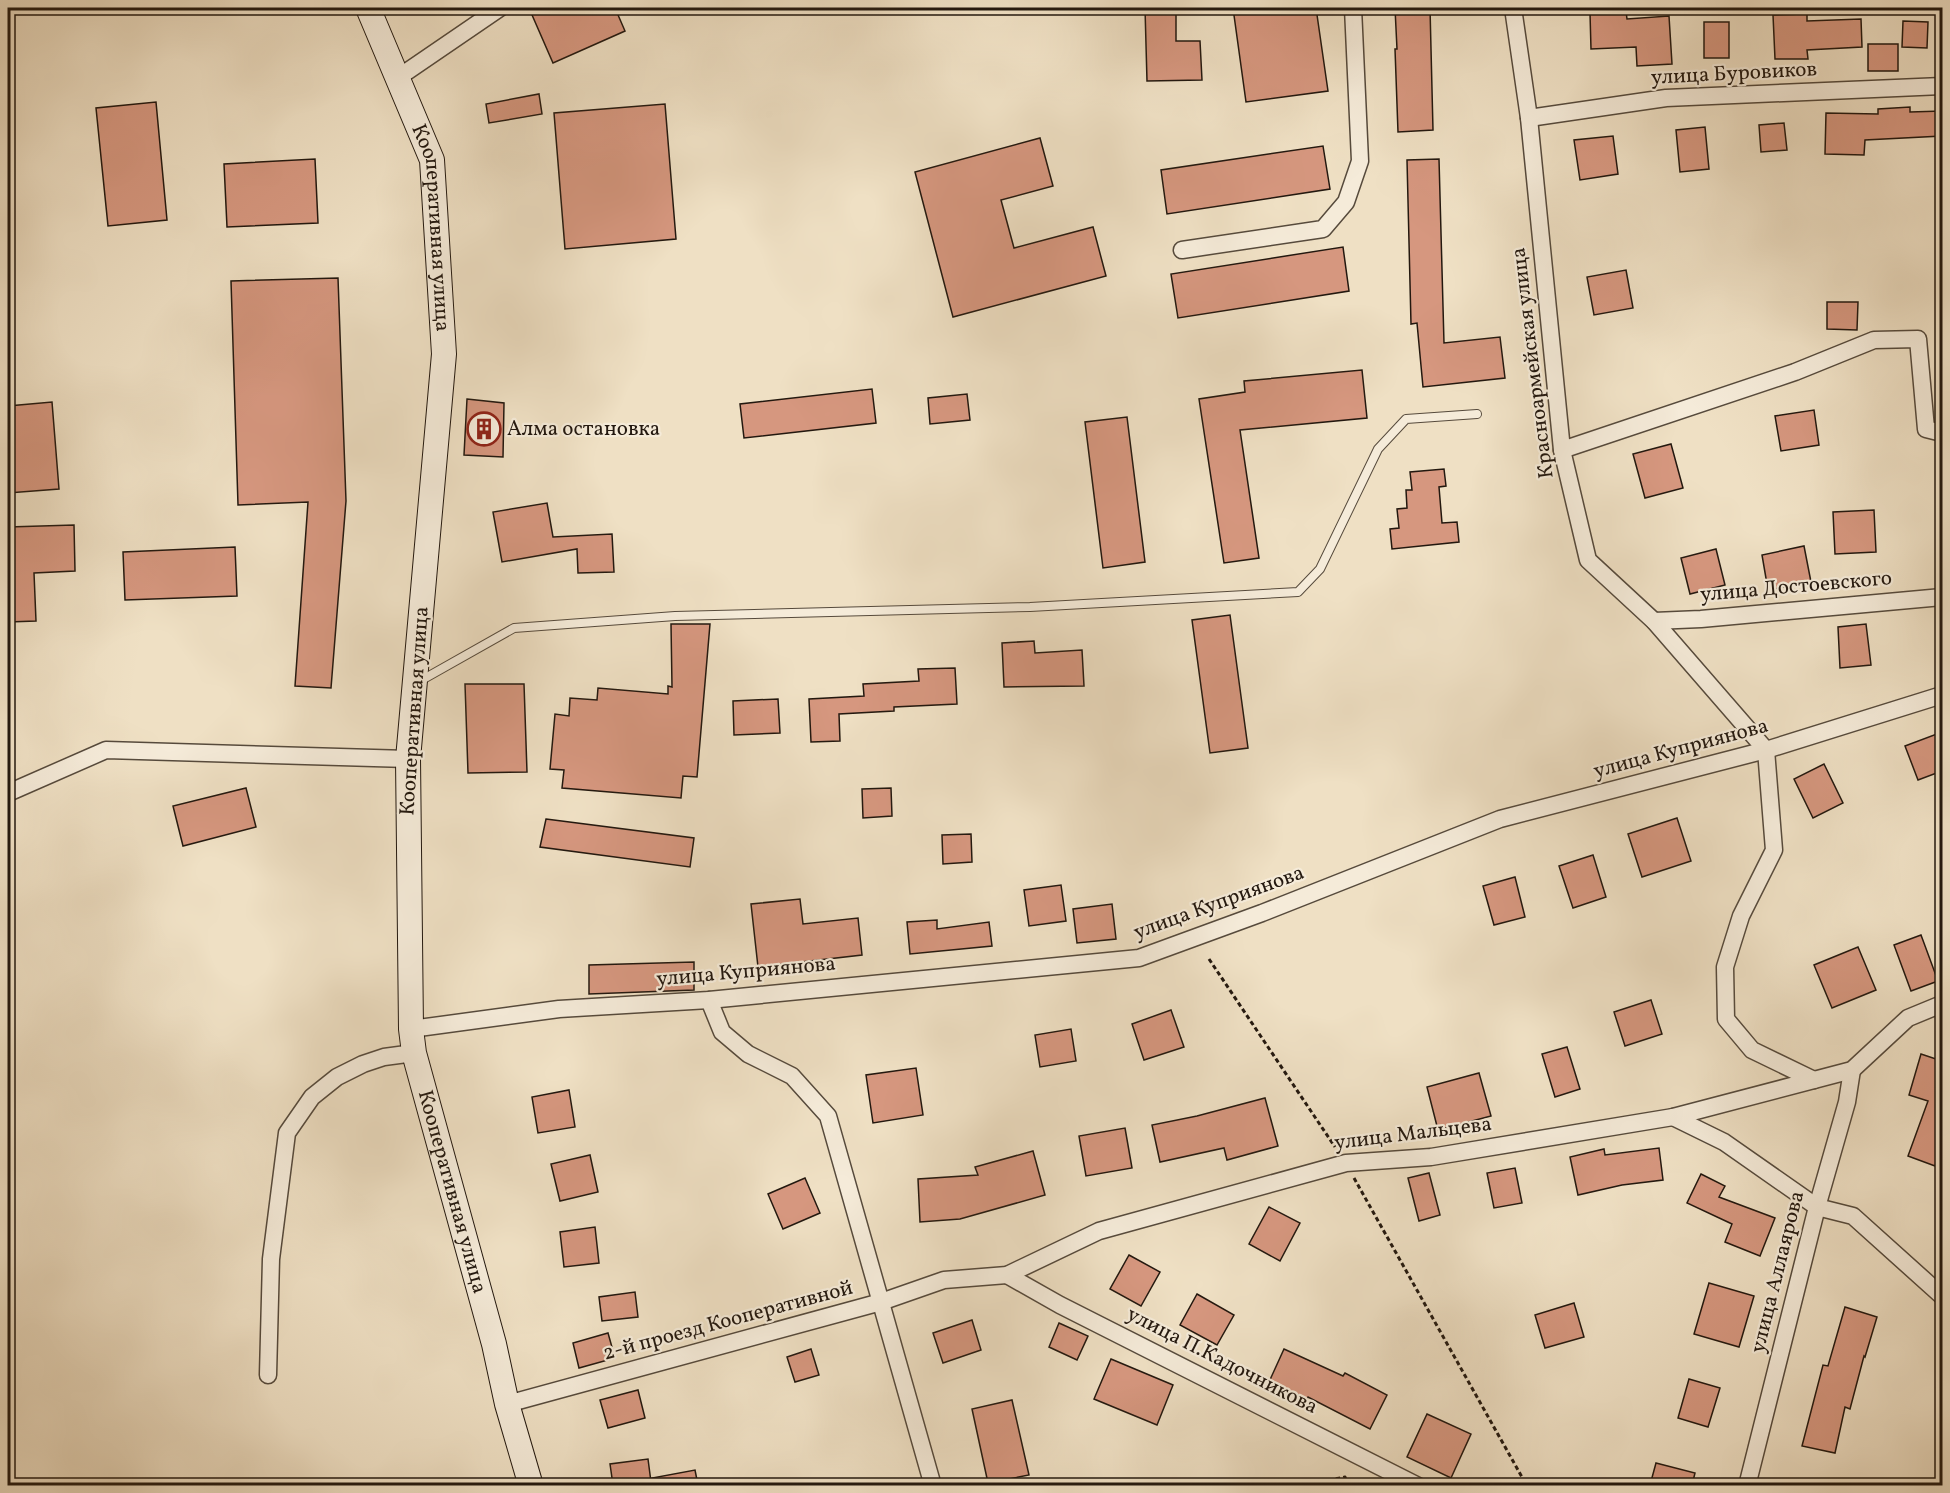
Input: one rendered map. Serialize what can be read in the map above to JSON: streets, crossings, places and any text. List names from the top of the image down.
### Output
{
  "streets": {
    "main road": ["Кооперативная улица"],
    "street": [
      "улица Буровиков",
      "Красноармейская улица",
      "улица Достоевского",
      "улица Куприянова",
      "улица Мальцева",
      "улица Аллаярова",
      "2-й проезд Кооперативной",
      "улица П.Кадочникова"
    ]
  },
  "crossings": [
    ["улица Буровиков", "Красноармейская улица"],
    ["Кооперативная улица", "улица Куприянова"],
    ["Кооперативная улица", "2-й проезд Кооперативной"],
    ["Красноармейская улица", "улица Достоевского"],
    ["Красноармейская улица", "улица Куприянова"],
    ["улица Мальцева", "улица Аллаярова"],
    ["улица Мальцева", "2-й проезд Кооперативной"],
    ["улица Мальцева", "улица П.Кадочникова"]
  ],
  "places": {
    "building": ["Алма остановка"]
  }
}
